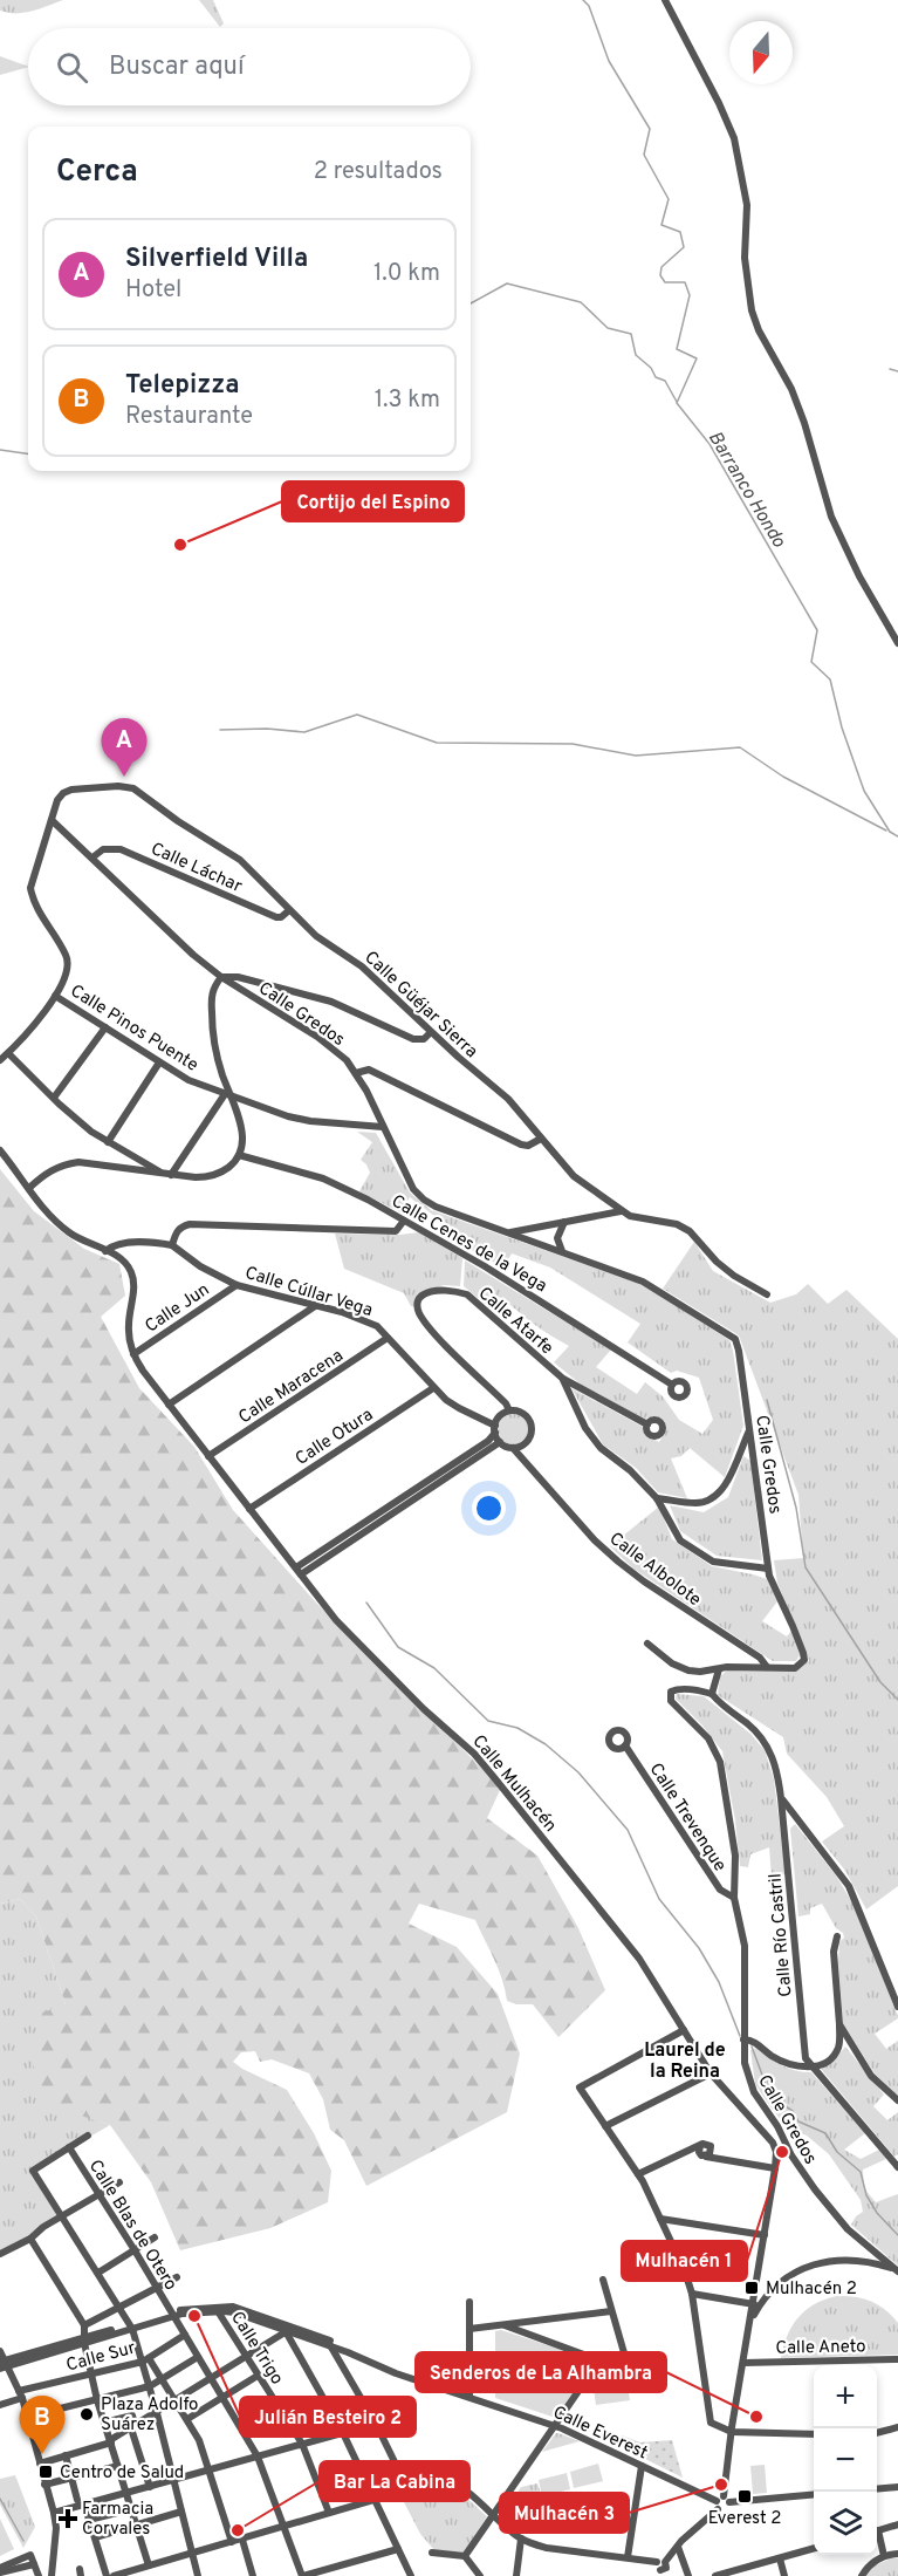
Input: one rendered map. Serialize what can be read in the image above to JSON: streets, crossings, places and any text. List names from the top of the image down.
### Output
{
  "streets": {
    "street": [
      "Calle Láchar",
      "Calle Güéjar Sierra",
      "Calle Gredos",
      "Calle Pinos Puente",
      "Calle Cenes de la Vega",
      "Calle Cúllar Vega",
      "Calle Jun",
      "Calle Atarfe",
      "Calle Maracena",
      "Calle Otura",
      "Calle Albolote",
      "Calle Mulhacén",
      "Calle Trevenque",
      "Calle Río Castril",
      "Calle Blas de Otero",
      "Calle Aneto",
      "Calle Trigo",
      "Calle Sur",
      "Calle Everest"
    ]
  },
  "crossings": [
    ["Calle Láchar", "Calle Güéjar Sierra"],
    ["Calle Láchar", "Calle Gredos"],
    ["Calle Güéjar Sierra", "Calle Gredos"],
    ["Calle Gredos", "Calle Pinos Puente"],
    ["Calle Gredos", "Calle Albolote"],
    ["Calle Gredos", "Calle Trevenque"],
    ["Calle Gredos", "Calle Río Castril"],
    ["Calle Cúllar Vega", "Calle Jun"],
    ["Calle Cúllar Vega", "Calle Atarfe"],
    ["Calle Cúllar Vega", "Calle Maracena"],
    ["Calle Cúllar Vega", "Calle Otura"],
    ["Calle Cúllar Vega", "Calle Albolote"],
    ["Calle Jun", "Calle Mulhacén"],
    ["Calle Atarfe", "Calle Albolote"],
    ["Calle Maracena", "Calle Mulhacén"],
    ["Calle Otura", "Calle Mulhacén"],
    ["Calle Blas de Otero", "Calle Sur"]
  ],
  "districts": ["Laurel de la Reina"],
  "water": ["Barranco Hondo"],
  "places": {
    "other": [
      "Cortijo del Espino",
      "Mulhacén 1",
      "Julián Besteiro 2",
      "Plaza Adolfo Suárez",
      "Senderos de La Alhambra",
      "Mulhacén 3",
      "Bar La Cabina"
    ],
    "transit": ["Mulhacén 2", "Centro de Salud", "Everest 2"],
    "health": ["Farmacia Corvales"]
  },
  "north": "bottom",
  "page": {
    "search": "Buscar aquí",
    "heading": ["Cerca", "2 resultados"],
    "list": [
      {
        "mark": "A",
        "name": "Silverfield Villa",
        "note": "Hotel",
        "value": "1.0 km"
      },
      {
        "mark": "B",
        "name": "Telepizza",
        "note": "Restaurante",
        "value": "1.3 km"
      }
    ],
    "pins": ["A", "B"],
    "map_buttons": ["+", "−"]
  }
}
